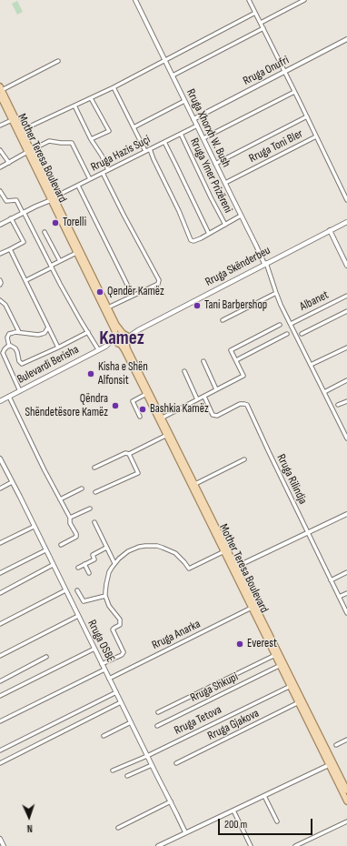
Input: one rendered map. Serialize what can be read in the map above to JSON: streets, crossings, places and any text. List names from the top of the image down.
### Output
{
  "streets": {
    "main road": ["Mother Teresa Boulevard", "Rruga Skënderbeu", "Bulevardi Berisha"],
    "street": [
      "Rruga Onufri",
      "Rruga Xhorxh W. Bush",
      "Rruga Toni Bler",
      "Rruga Hazis Suçi",
      "Rruga Ymer Prizëreni",
      "Albanet",
      "Rruga Rilindja",
      "Rruga Anarka",
      "Rruga OSBE",
      "Rruga Shkupi",
      "Rruga Tetova",
      "Rruga Gjakova"
    ]
  },
  "crossings": [
    ["Rruga Onufri", "Rruga Xhorxh W. Bush"],
    ["Rruga Xhorxh W. Bush", "Rruga Toni Bler"],
    ["Rruga Xhorxh W. Bush", "Rruga Hazis Suçi"],
    ["Rruga Xhorxh W. Bush", "Rruga Skënderbeu"],
    ["Rruga Hazis Suçi", "Mother Teresa Boulevard"],
    ["Rruga Hazis Suçi", "Rruga Ymer Prizëreni"],
    ["Mother Teresa Boulevard", "Rruga Skënderbeu"],
    ["Mother Teresa Boulevard", "Bulevardi Berisha"],
    ["Mother Teresa Boulevard", "Rruga Anarka"],
    ["Mother Teresa Boulevard", "Rruga Shkupi"],
    ["Mother Teresa Boulevard", "Rruga Tetova"],
    ["Mother Teresa Boulevard", "Rruga Gjakova"],
    ["Rruga Skënderbeu", "Bulevardi Berisha"],
    ["Rruga Anarka", "Rruga OSBE"],
    ["Rruga OSBE", "Rruga Tetova"]
  ],
  "districts": ["Kamez"],
  "places": [
    "Torelli",
    "Qendër Kamëz",
    "Tani Barbershop",
    "Kisha e Shën Alfonsit",
    "Qëndra Shëndetësore Kamëz",
    "Bashkia Kamëz",
    "Everest"
  ],
  "scale_bar": "200 m",
  "north": "bottom"
}
